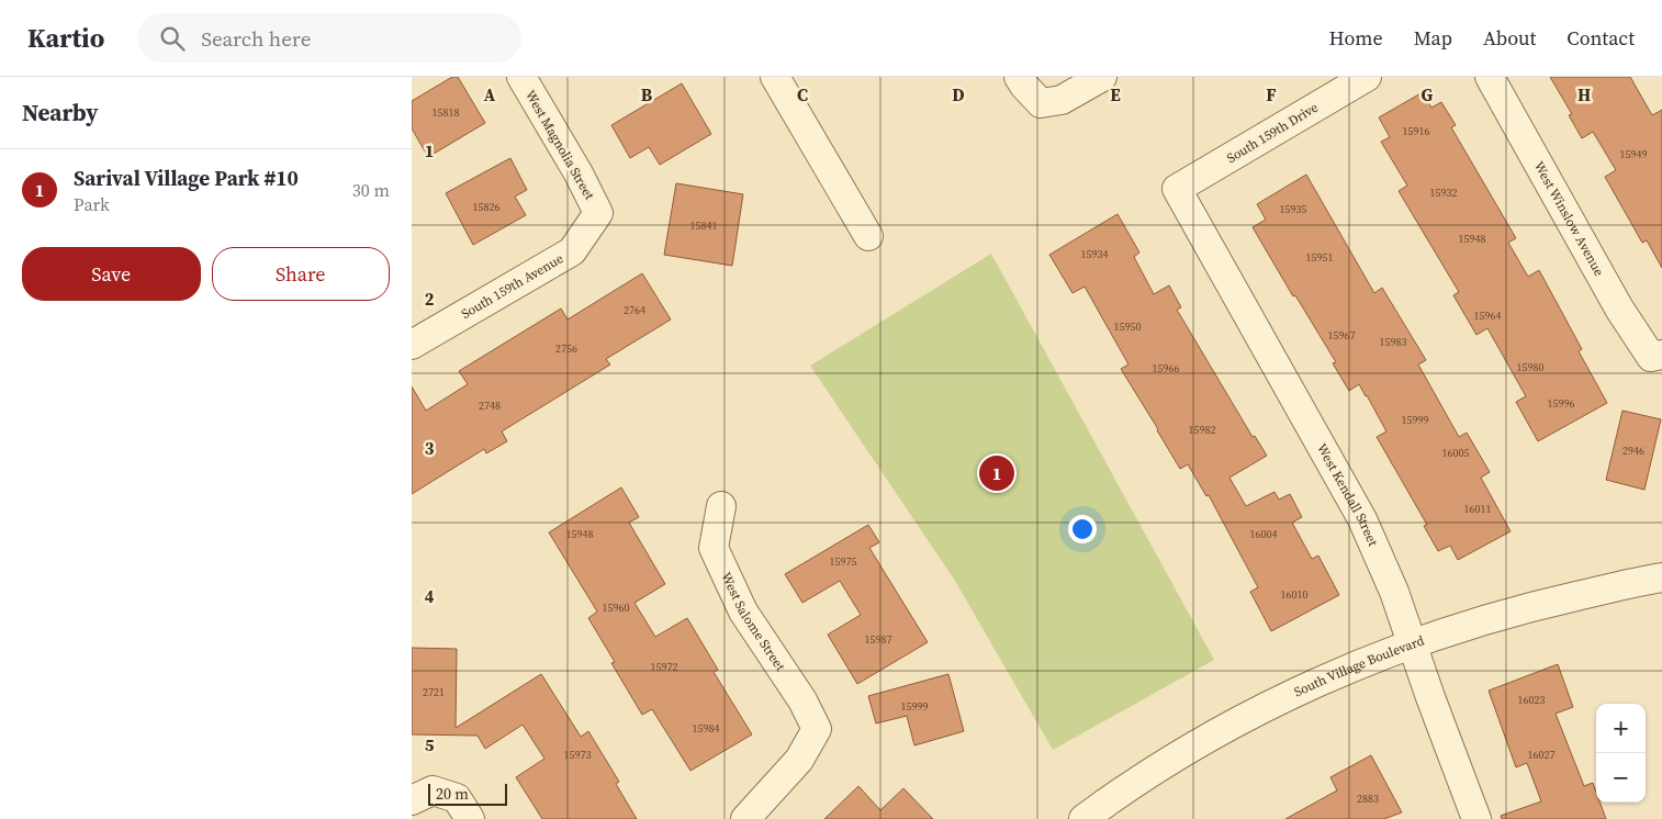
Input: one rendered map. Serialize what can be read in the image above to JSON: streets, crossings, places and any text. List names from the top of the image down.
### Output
{
  "streets": {
    "street": [
      "South 159th Drive",
      "West Magnolia Street",
      "West Winslow Avenue",
      "South 159th Avenue",
      "West Kendall Street",
      "West Salome Street",
      "South Village Boulevard"
    ]
  },
  "crossings": [
    ["South 159th Drive", "West Kendall Street"],
    ["West Magnolia Street", "South 159th Avenue"],
    ["West Kendall Street", "South Village Boulevard"]
  ],
  "house_numbers": [
    "15818",
    "15916",
    "15949",
    "15932",
    "15826",
    "15935",
    "15841",
    "15948",
    "15934",
    "15951",
    "2764",
    "15964",
    "15950",
    "15967",
    "15983",
    "2756",
    "15980",
    "15966",
    "15996",
    "2748",
    "15999",
    "15982",
    "2946",
    "16005",
    "16011",
    "15948",
    "16004",
    "15975",
    "16010",
    "15960",
    "15987",
    "15972",
    "2721",
    "16023",
    "15999",
    "15984",
    "15973",
    "16027",
    "2883"
  ],
  "scale_bar": "20 m",
  "page": {
    "header": "Kartio",
    "search": "Search here",
    "nav": [
      "Home",
      "Map",
      "About",
      "Contact"
    ],
    "heading": "Nearby",
    "list": [
      {
        "mark": "1",
        "name": "Sarival Village Park #10",
        "note": "Park",
        "value": "30 m"
      }
    ],
    "buttons": ["Save", "Share"],
    "pins": "1",
    "map_buttons": ["+", "−"],
    "scale": "20 m"
  },
  "grid": {
    "columns": [
      "A",
      "B",
      "C",
      "D",
      "E",
      "F",
      "G",
      "H"
    ],
    "rows": [
      "1",
      "2",
      "3",
      "4",
      "5"
    ]
  }
}
